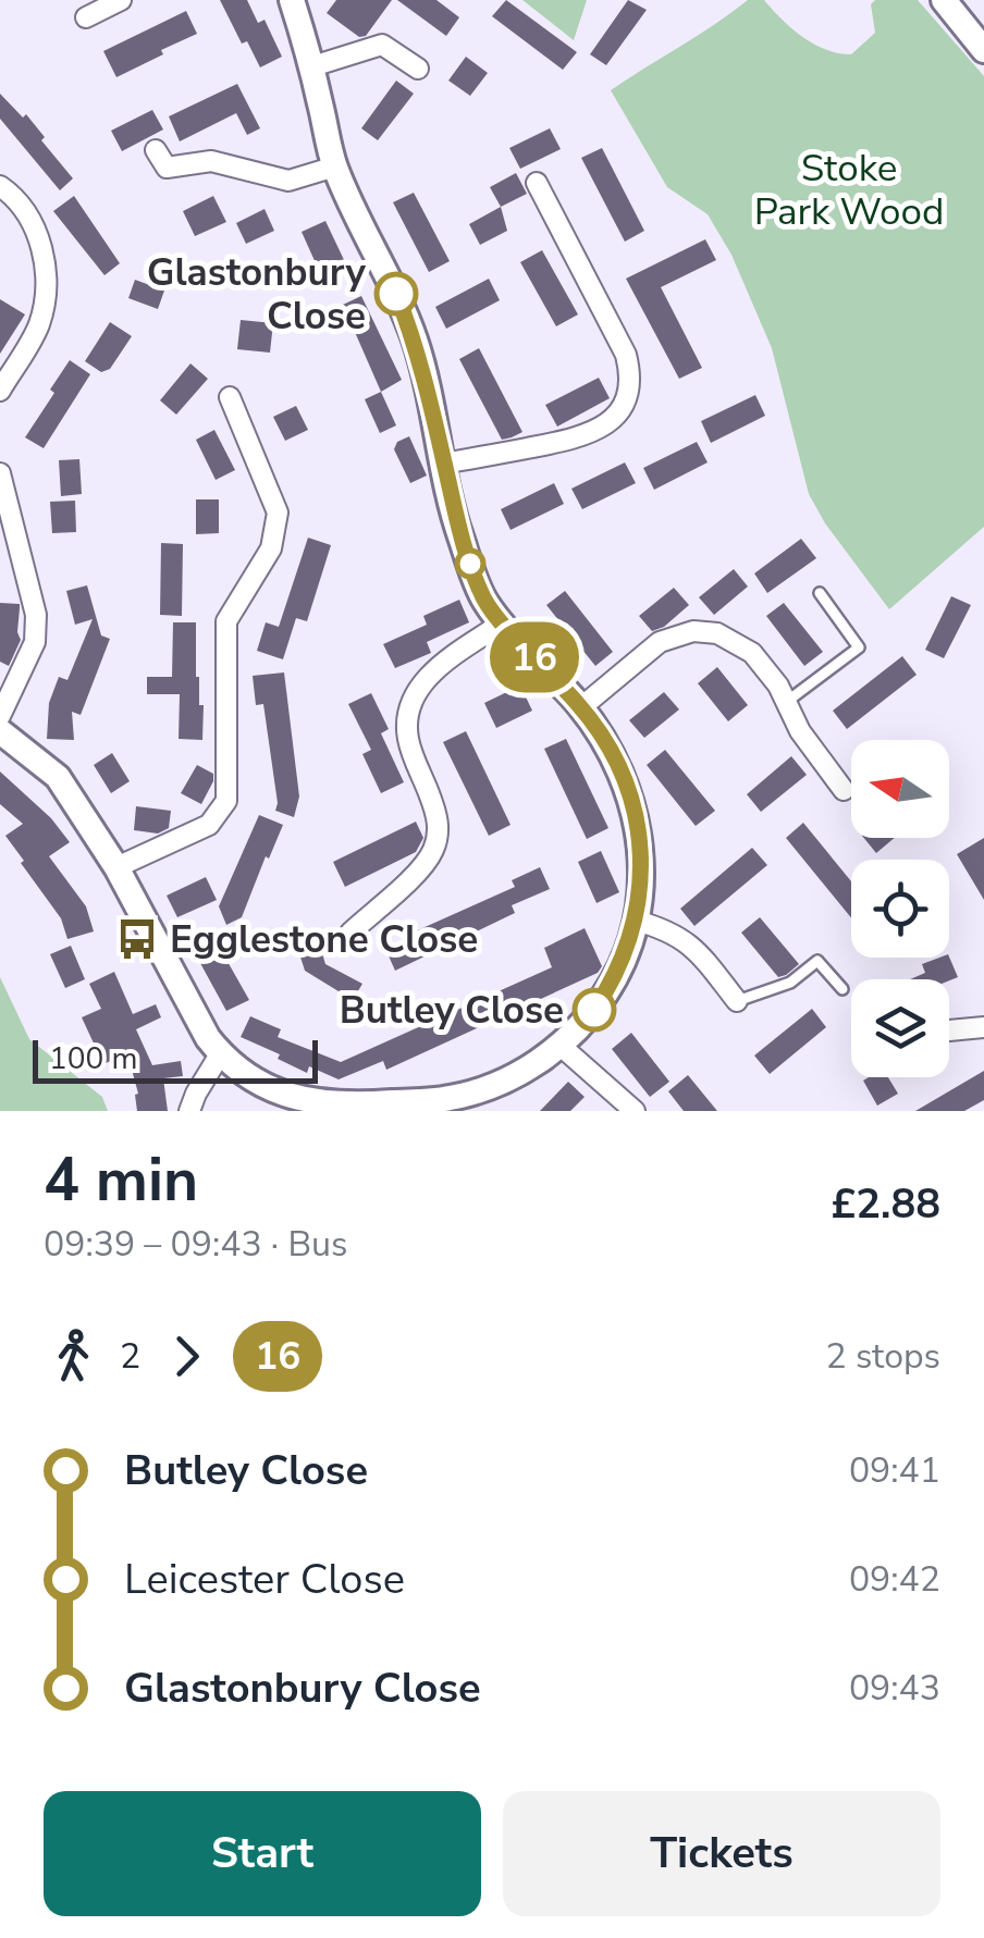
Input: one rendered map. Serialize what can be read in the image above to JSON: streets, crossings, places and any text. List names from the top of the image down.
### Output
{
  "parks": ["Stoke Park Wood"],
  "places": {
    "other": ["Glastonbury Close", "Butley Close"],
    "bus stop": ["Egglestone Close"]
  },
  "lines": ["bus line 16"],
  "scale_bar": "100 m",
  "north": "left",
  "page": {
    "on_map": "16",
    "scale": "100 m",
    "heading": ["4 min", "09:39 – 09:43 · Bus", "£2.88"],
    "legs": ["2", "16", "2 stops"],
    "list": [
      {
        "name": "Butley Close",
        "value": "09:41"
      },
      {
        "name": "Leicester Close",
        "value": "09:42"
      },
      {
        "name": "Glastonbury Close",
        "value": "09:43"
      }
    ],
    "buttons": ["Start", "Tickets"]
  }
}
